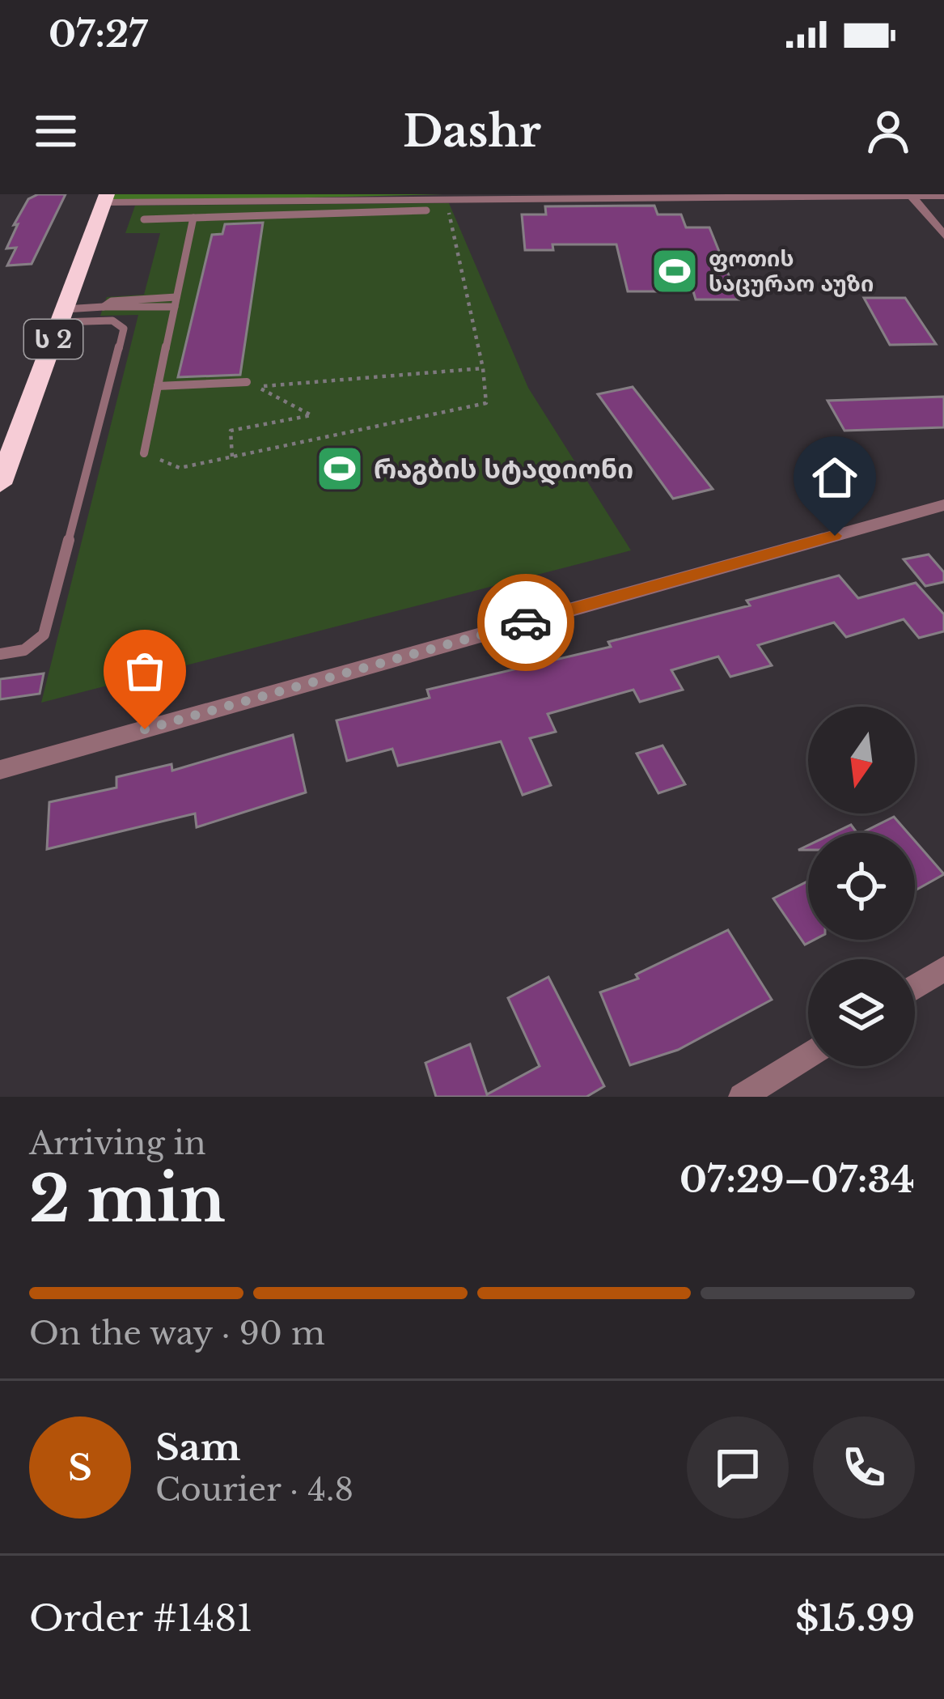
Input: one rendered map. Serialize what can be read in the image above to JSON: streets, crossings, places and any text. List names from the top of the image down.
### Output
{
  "streets": {
    "highway": ["ს 2"]
  },
  "places": {
    "sports": ["ფოთის საცურაო აუზი", "რაგბის სტადიონი"]
  },
  "north": "bottom",
  "page": {
    "status": "07:27",
    "header": "Dashr",
    "heading": ["2 min", "Arriving in", "07:29–07:34"],
    "panel": [
      "Sam",
      "Courier · 4.8",
      "Order #1481",
      "$15.99"
    ],
    "bar": "On the way · 90 m",
    "round": "S"
  }
}
